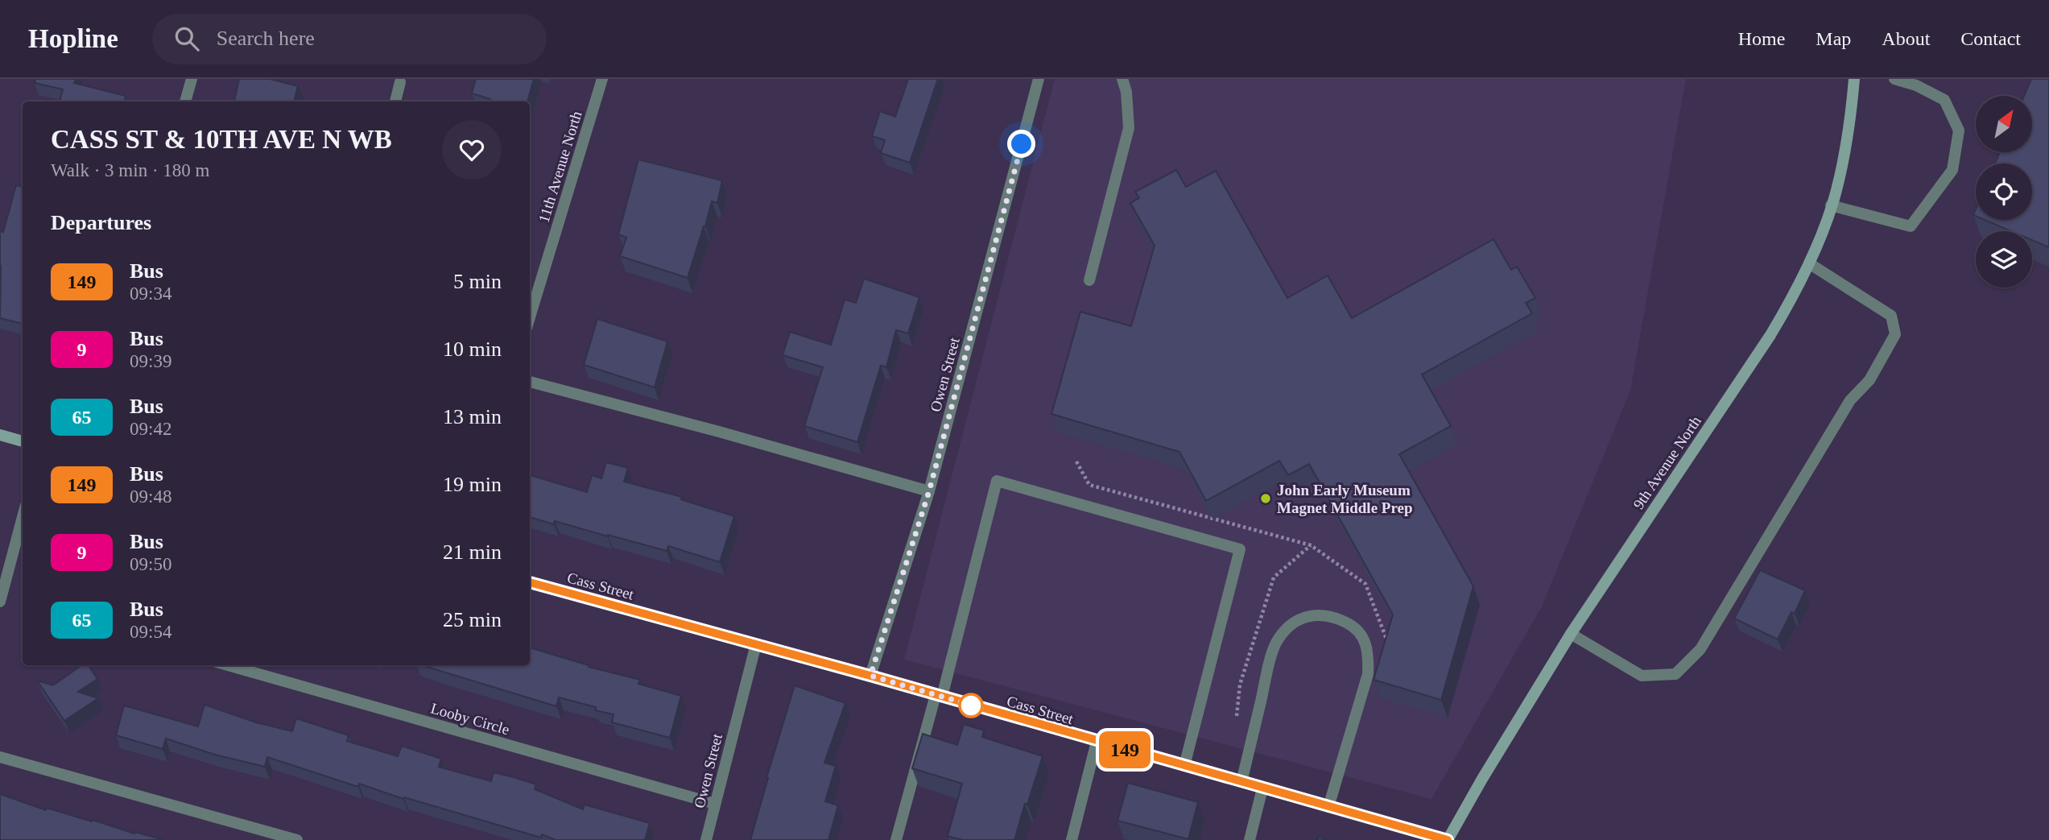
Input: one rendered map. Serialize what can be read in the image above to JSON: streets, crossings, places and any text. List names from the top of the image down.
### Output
{
  "streets": {
    "street": [
      "11th Avenue North",
      "Owen Street",
      "9th Avenue North",
      "Cass Street",
      "Looby Circle"
    ]
  },
  "crossings": [
    ["Owen Street", "Cass Street"],
    ["Owen Street", "Looby Circle"],
    ["9th Avenue North", "Cass Street"]
  ],
  "places": ["John Early Museum Magnet Middle Prep"],
  "lines": ["bus line 149"],
  "north": "top right",
  "page": {
    "header": "Hopline",
    "search": "Search here",
    "nav": [
      "Home",
      "Map",
      "About",
      "Contact"
    ],
    "on_map": "149",
    "heading": [
      ["CASS ST & 10TH AVE N WB", "Walk · 3 min · 180 m"],
      "Departures"
    ],
    "list": [
      {
        "mark": "149",
        "name": "Bus",
        "note": "09:34",
        "value": "5 min"
      },
      {
        "mark": "9",
        "name": "Bus",
        "note": "09:39",
        "value": "10 min"
      },
      {
        "mark": "65",
        "name": "Bus",
        "note": "09:42",
        "value": "13 min"
      },
      {
        "mark": "149",
        "name": "Bus",
        "note": "09:48",
        "value": "19 min"
      },
      {
        "mark": "9",
        "name": "Bus",
        "note": "09:50",
        "value": "21 min"
      },
      {
        "mark": "65",
        "name": "Bus",
        "note": "09:54",
        "value": "25 min"
      }
    ]
  }
}
